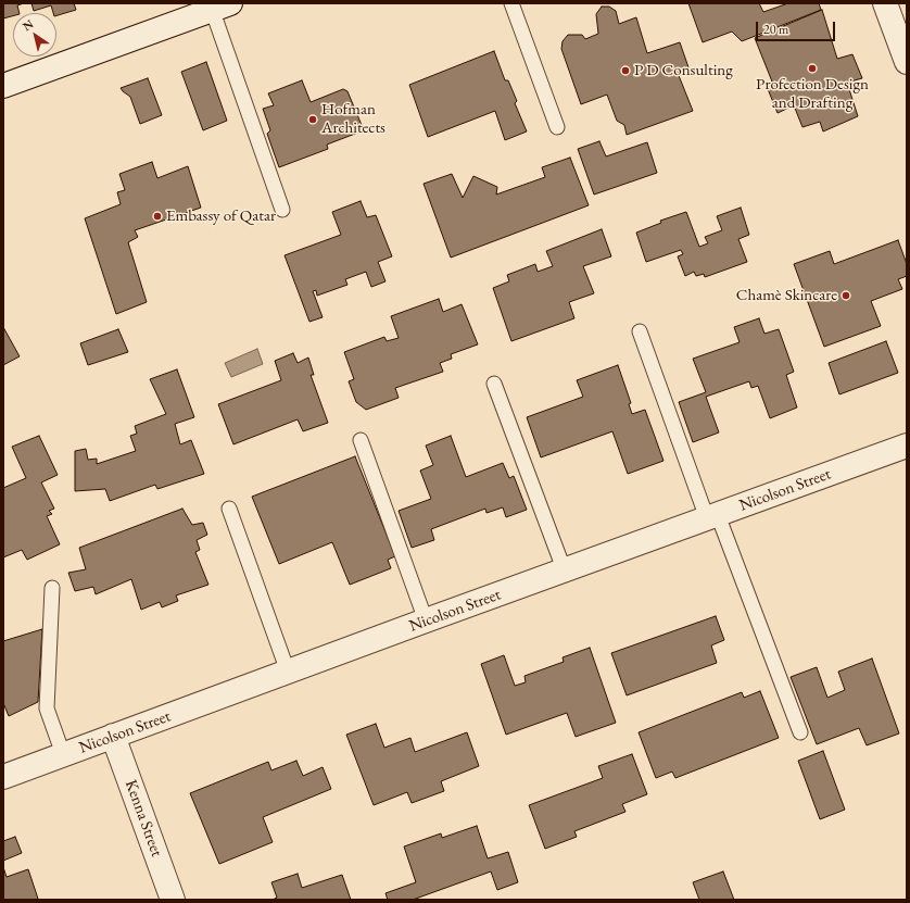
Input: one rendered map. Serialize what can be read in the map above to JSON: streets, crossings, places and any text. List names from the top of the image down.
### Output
{
  "streets": {
    "street": ["Nicolson Street", "Kenna Street"]
  },
  "crossings": [
    ["Nicolson Street", "Kenna Street"]
  ],
  "places": [
    "Profection Design and Drafting",
    "P D Consulting",
    "Hofman Architects",
    "Embassy of Qatar",
    "Chamè Skincare"
  ],
  "scale_bar": "20 m",
  "north": "top left"
}
